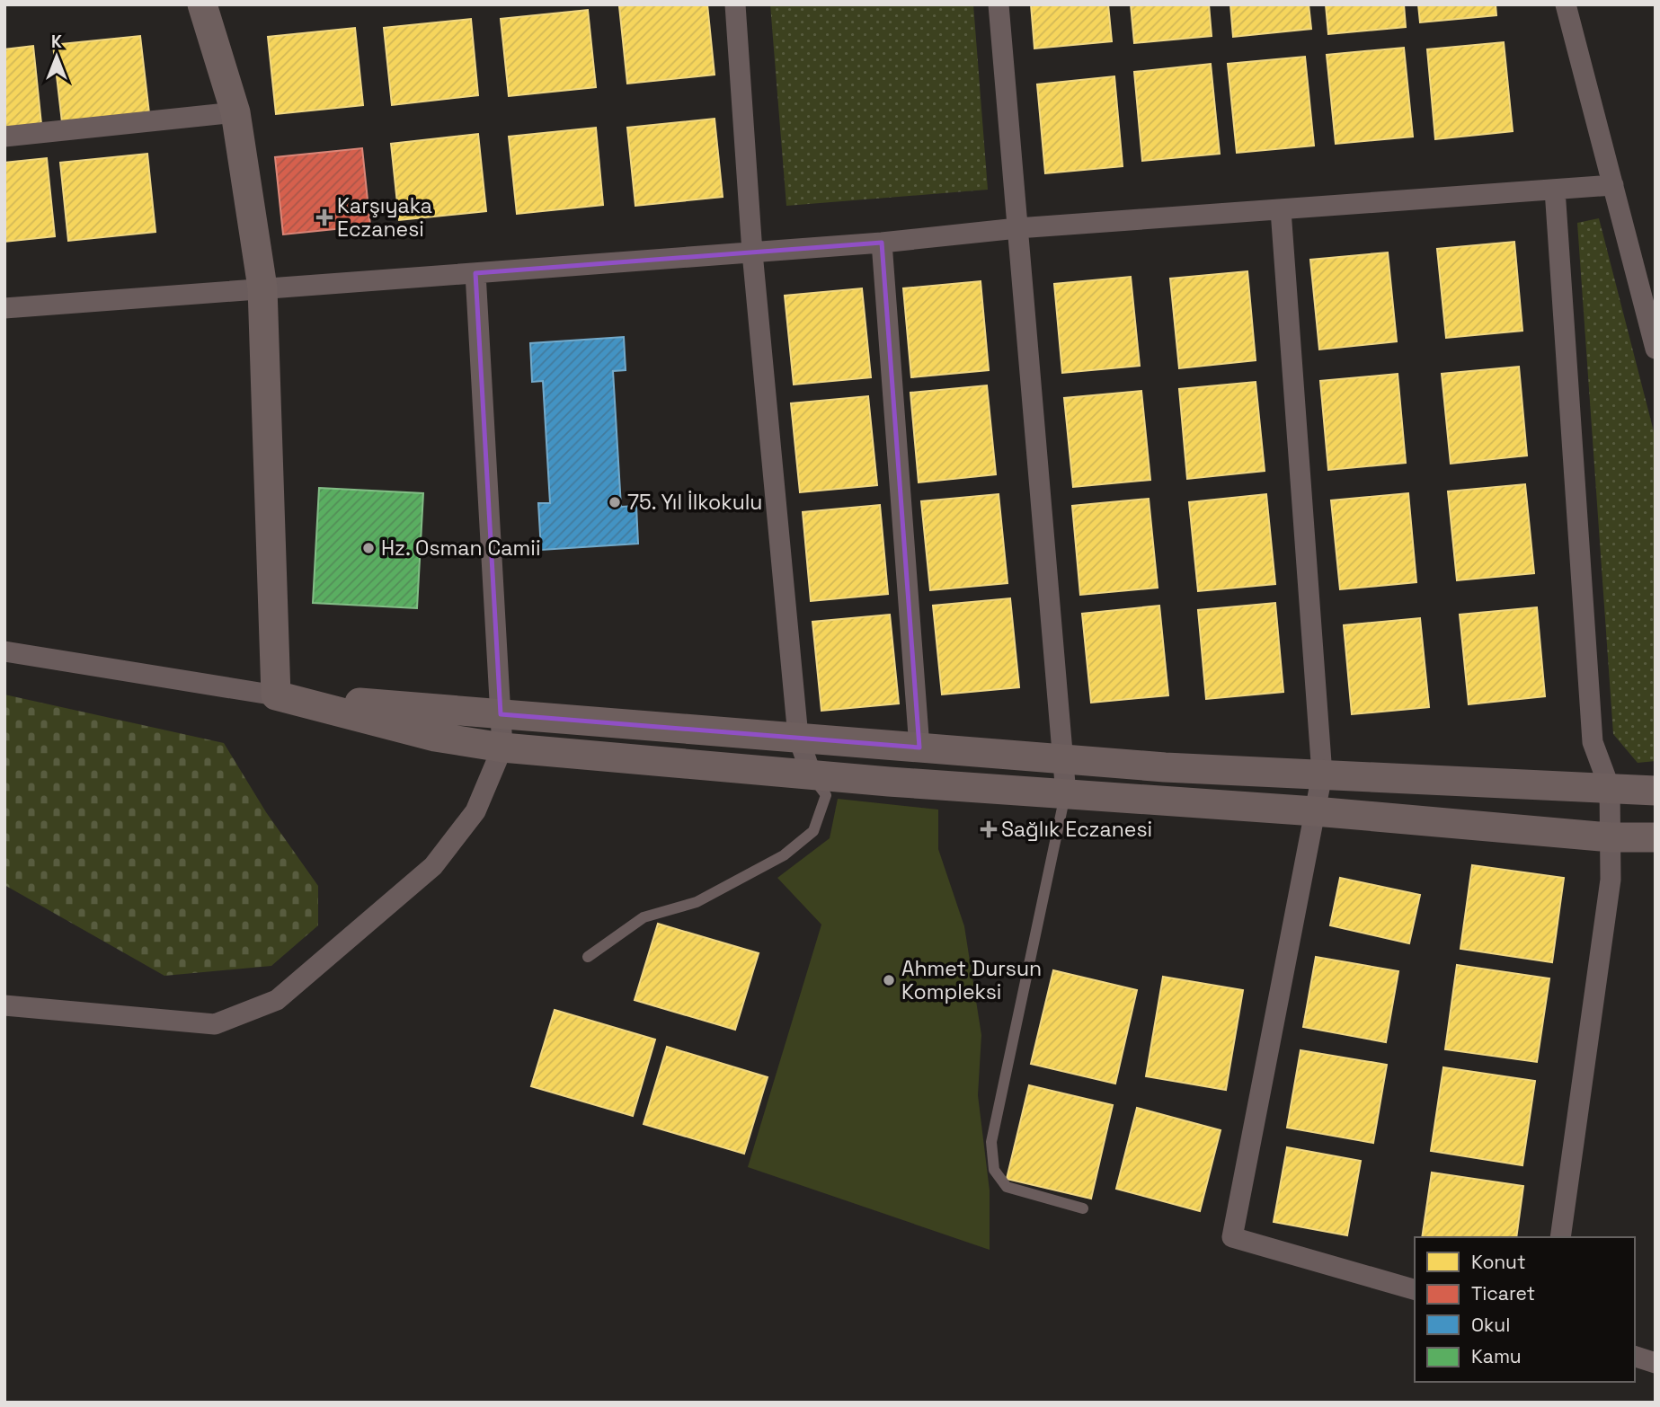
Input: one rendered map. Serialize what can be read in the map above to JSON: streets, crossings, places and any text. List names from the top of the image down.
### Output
{
  "places": {
    "health": ["Karşıyaka Eczanesi", "Sağlık Eczanesi"],
    "other": ["75. Yıl İlkokulu", "Hz. Osman Camii", "Ahmet Dursun Kompleksi"]
  },
  "legend": [
    "Konut",
    "Ticaret",
    "Okul",
    "Kamu"
  ],
  "north": "top"
}
